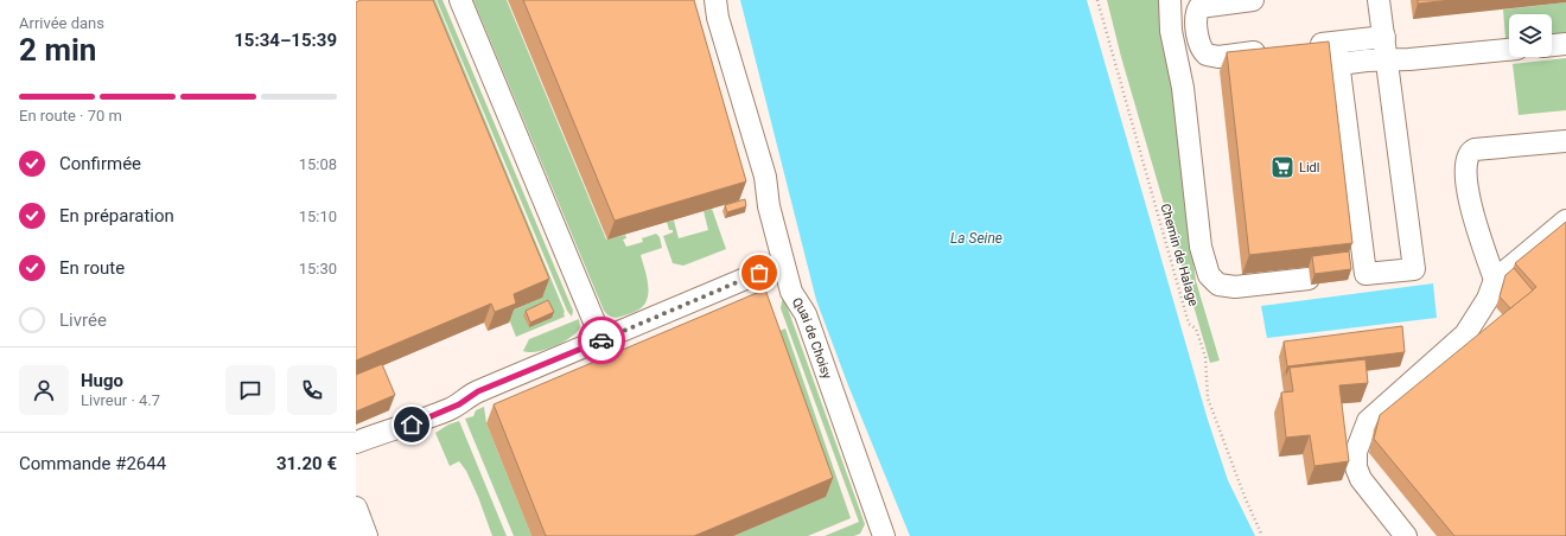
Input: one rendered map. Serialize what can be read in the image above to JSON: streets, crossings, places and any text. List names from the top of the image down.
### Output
{
  "streets": {
    "street": ["Quai de Choisy"],
    "path": ["Chemin de Halage"]
  },
  "water": ["La Seine"],
  "places": {
    "supermarket": ["Lidl"]
  },
  "page": {
    "heading": ["2 min", "Arrivée dans", "15:34–15:39"],
    "panel": [
      "Hugo",
      "Livreur · 4.7",
      "Commande #2644",
      "31.20 €"
    ],
    "bar": "En route · 70 m",
    "list": [
      ["Confirmée", "15:08"],
      ["En préparation", "15:10"],
      ["En route", "15:30"],
      "Livrée"
    ]
  }
}
